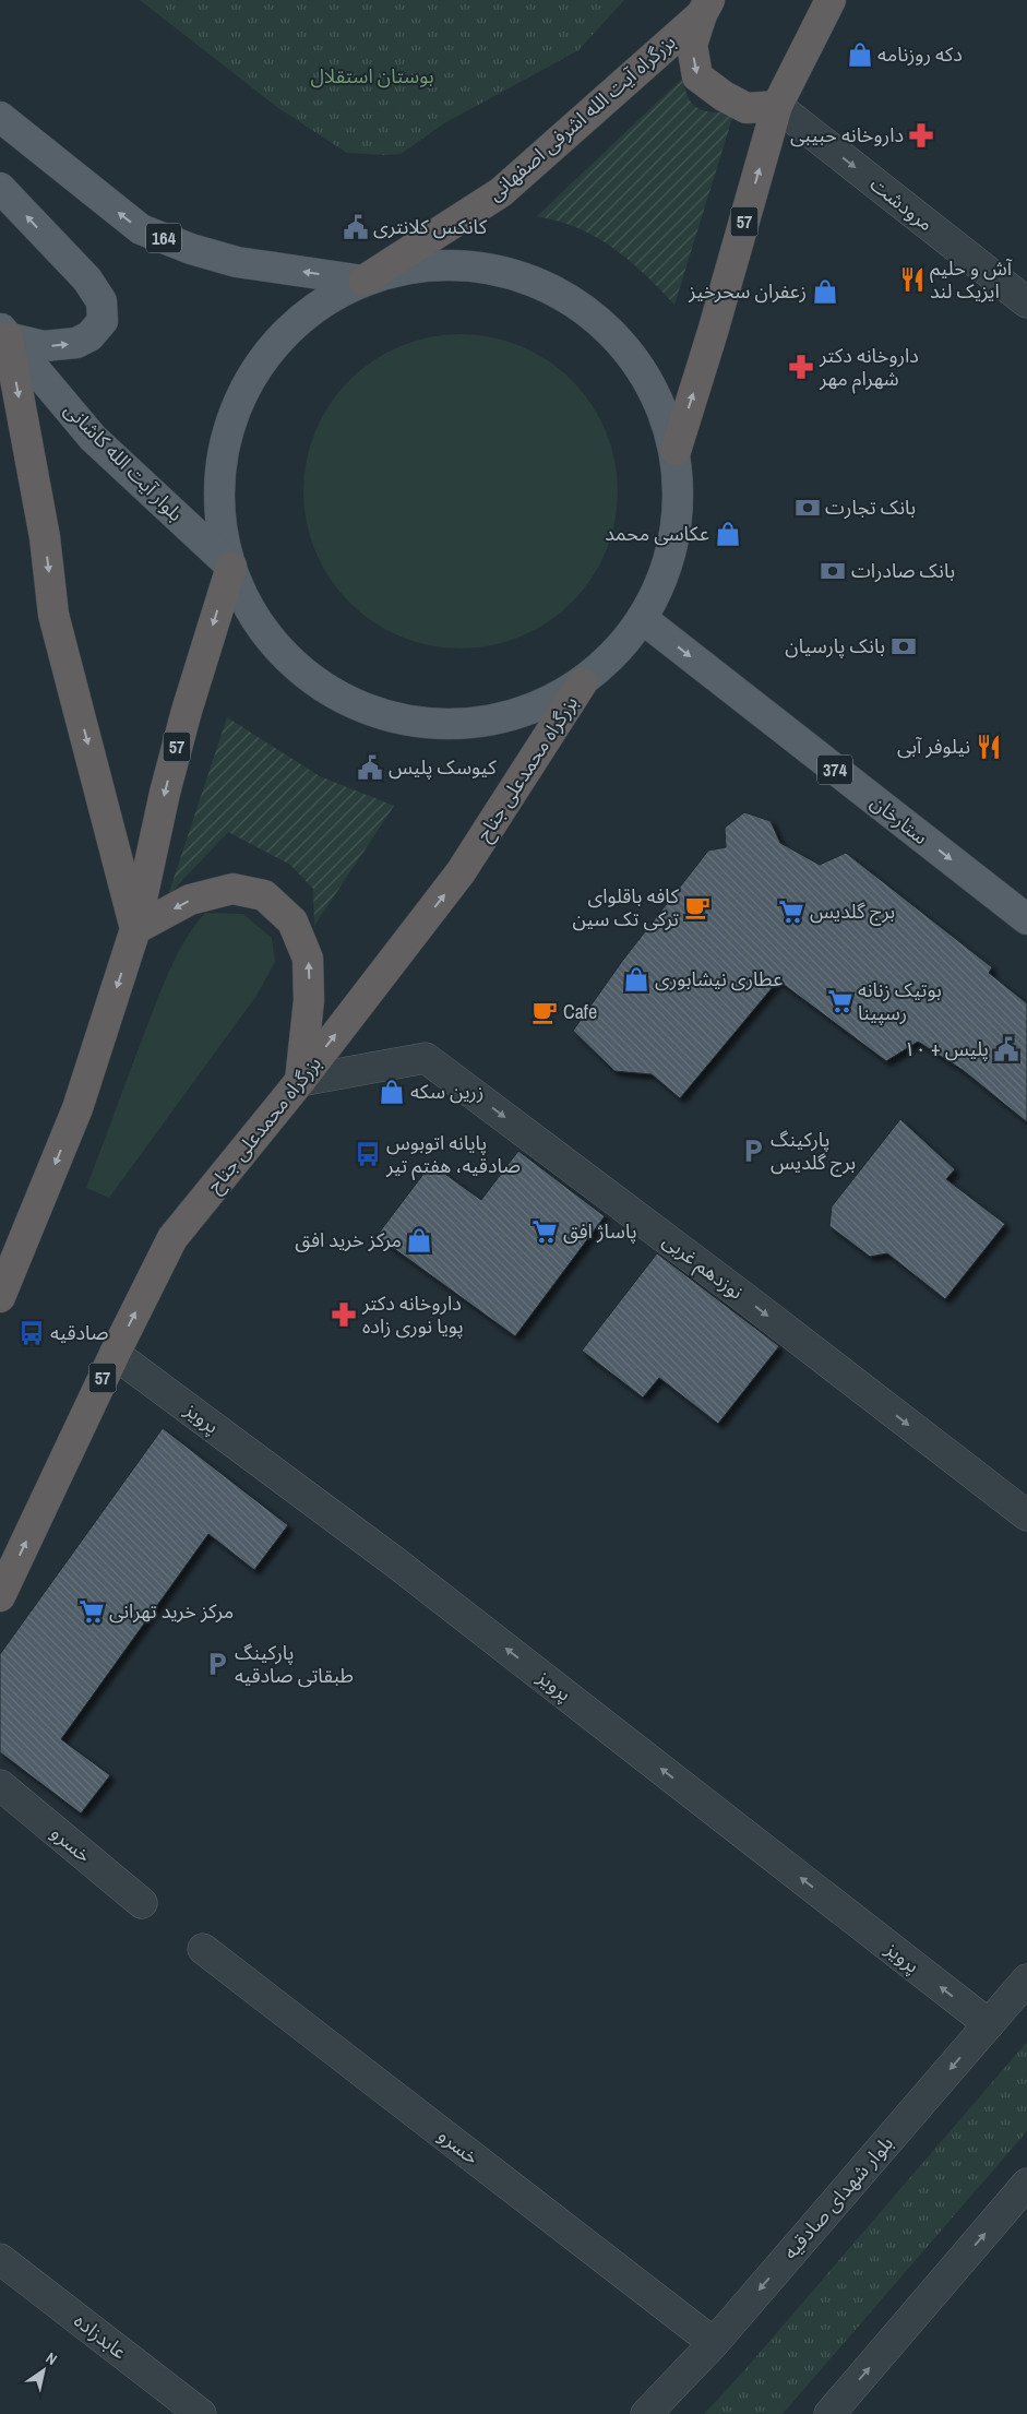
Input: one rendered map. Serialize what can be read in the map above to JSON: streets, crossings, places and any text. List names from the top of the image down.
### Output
{
  "streets": {
    "highway": ["بزرگراه آیت الله اشرفی اصفهانی", "57", "بزرگراه محمدعلی جناح"],
    "main road": [
      "164",
      "بلوار آیت الله کاشانی",
      "374",
      "ستارخان"
    ],
    "street": [
      "مرودشت",
      "نوزدهم غربی",
      "پرویز",
      "خسرو",
      "بلوار شهدای صادقیه",
      "عابدزاده"
    ]
  },
  "crossings": [
    ["بزرگراه آیت الله اشرفی اصفهانی", "164"],
    ["مرودشت", "57"],
    ["57", "بلوار آیت الله کاشانی"],
    ["بزرگراه محمدعلی جناح", "نوزدهم غربی"],
    ["بزرگراه محمدعلی جناح", "پرویز"],
    ["پرویز", "بلوار شهدای صادقیه"],
    ["خسرو", "بلوار شهدای صادقیه"]
  ],
  "one_way": [
    "مرودشت",
    "ستارخان",
    "نوزدهم غربی",
    "پرویز"
  ],
  "parks": ["بوستان استقلال"],
  "places": {
    "shop": [
      "دکه روزنامه",
      "زعفران سحرخیز",
      "عکاسی محمد",
      "عطاری نیشابوری",
      "زرین سکه",
      "مرکز خرید افق"
    ],
    "pharmacy": ["داروخانه حبیبی", "داروخانه دکتر شهرام مهر", "داروخانه دکتر پویا نوری زاده"],
    "public building": ["کانکس کلانتری", "کیوسک پلیس", "پلیس + ۱۰"],
    "restaurant": ["آش و حلیم ایزیک لند", "نیلوفر آبى"],
    "bank": ["بانک تجارت", "بانک صادرات", "بانک پارسیان"],
    "cafe": ["کافه باقلوای ترکی تک سین", "Cafe"],
    "supermarket": [
      "برج گلدیس",
      "بوتیک زنانه رسپینا",
      "پاساژ افق",
      "مرکز خرید تهرانی"
    ],
    "parking": ["پارکینگ برج گلدیس", "پارکینگ طبقاتی صادقیه"],
    "bus stop": ["پایانه اتوبوس صادقیه، هفتم تیر", "صادقیه"]
  },
  "north": "top right"
}
